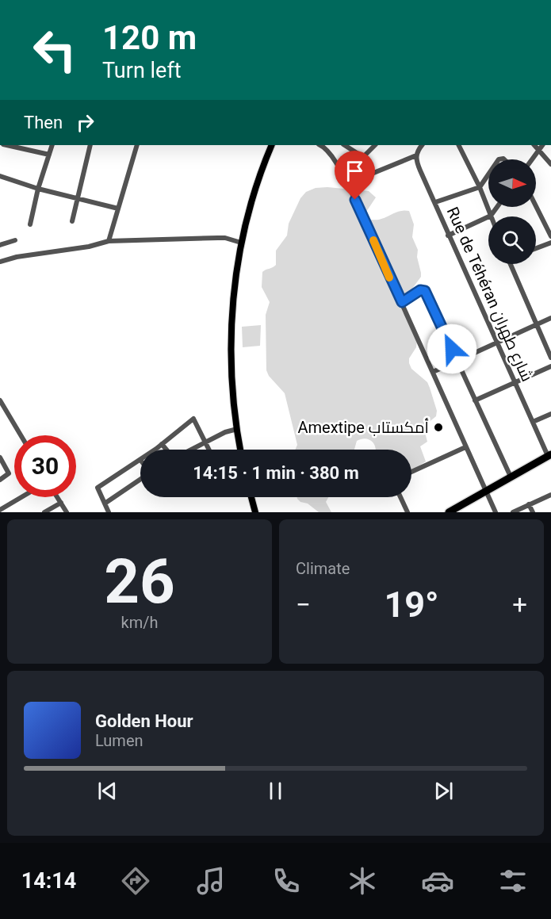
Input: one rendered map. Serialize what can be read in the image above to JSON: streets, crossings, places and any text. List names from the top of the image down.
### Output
{
  "streets": {
    "street": ["Rue de Téhéran شارع طهران"]
  },
  "places": ["Amextipe أمكستاب"],
  "north": "right",
  "page": {
    "turn": ["120 m", "Turn left"],
    "then": "Then",
    "limit": "30",
    "trip": "14:15 · 1 min · 380 m",
    "tile": [
      ["26", "km/h"],
      "Climate"
    ],
    "heat": ["−", "19°", "+"],
    "song": ["Golden Hour", "Lumen"],
    "tabs": "14:14"
  }
}
